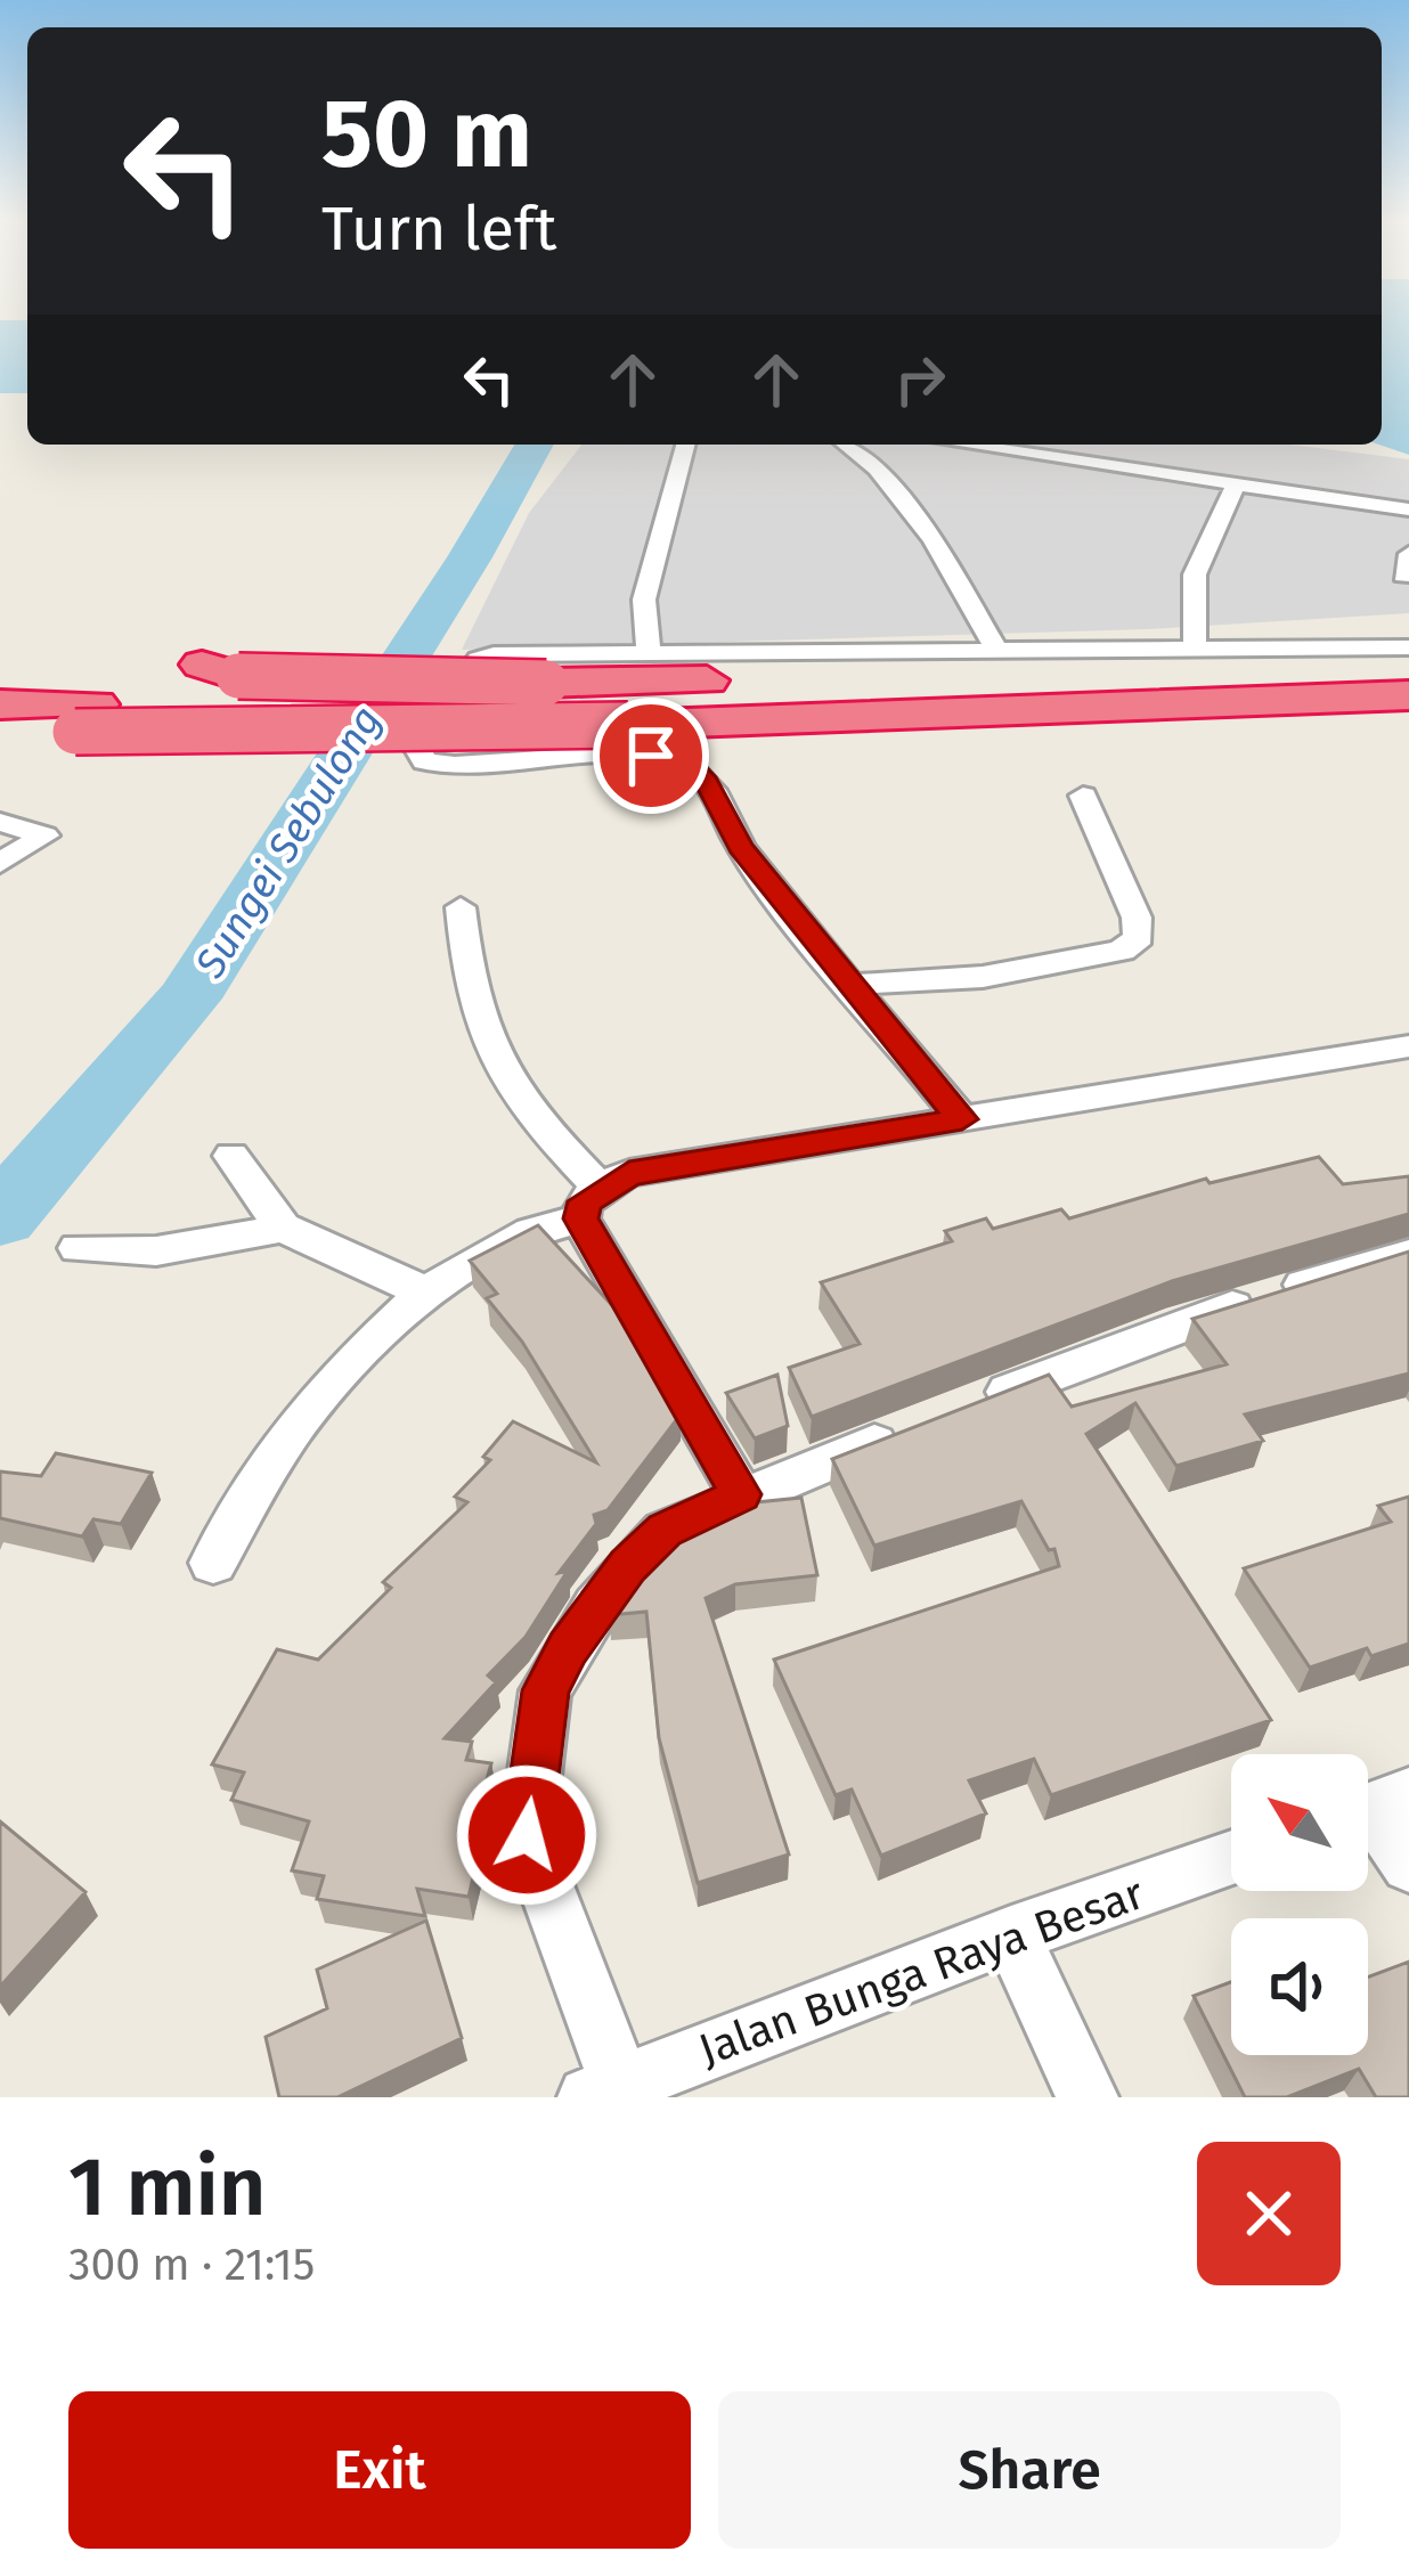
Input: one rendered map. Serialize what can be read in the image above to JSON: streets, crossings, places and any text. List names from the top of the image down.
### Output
{
  "streets": {
    "street": ["Jalan Bunga Raya Besar"]
  },
  "water": ["Sungei Sebulong"],
  "north": "top left",
  "page": {
    "turn": ["50 m", "Turn left"],
    "heading": ["1 min", "300 m · 21:15"],
    "buttons": ["Exit", "Share"]
  }
}
